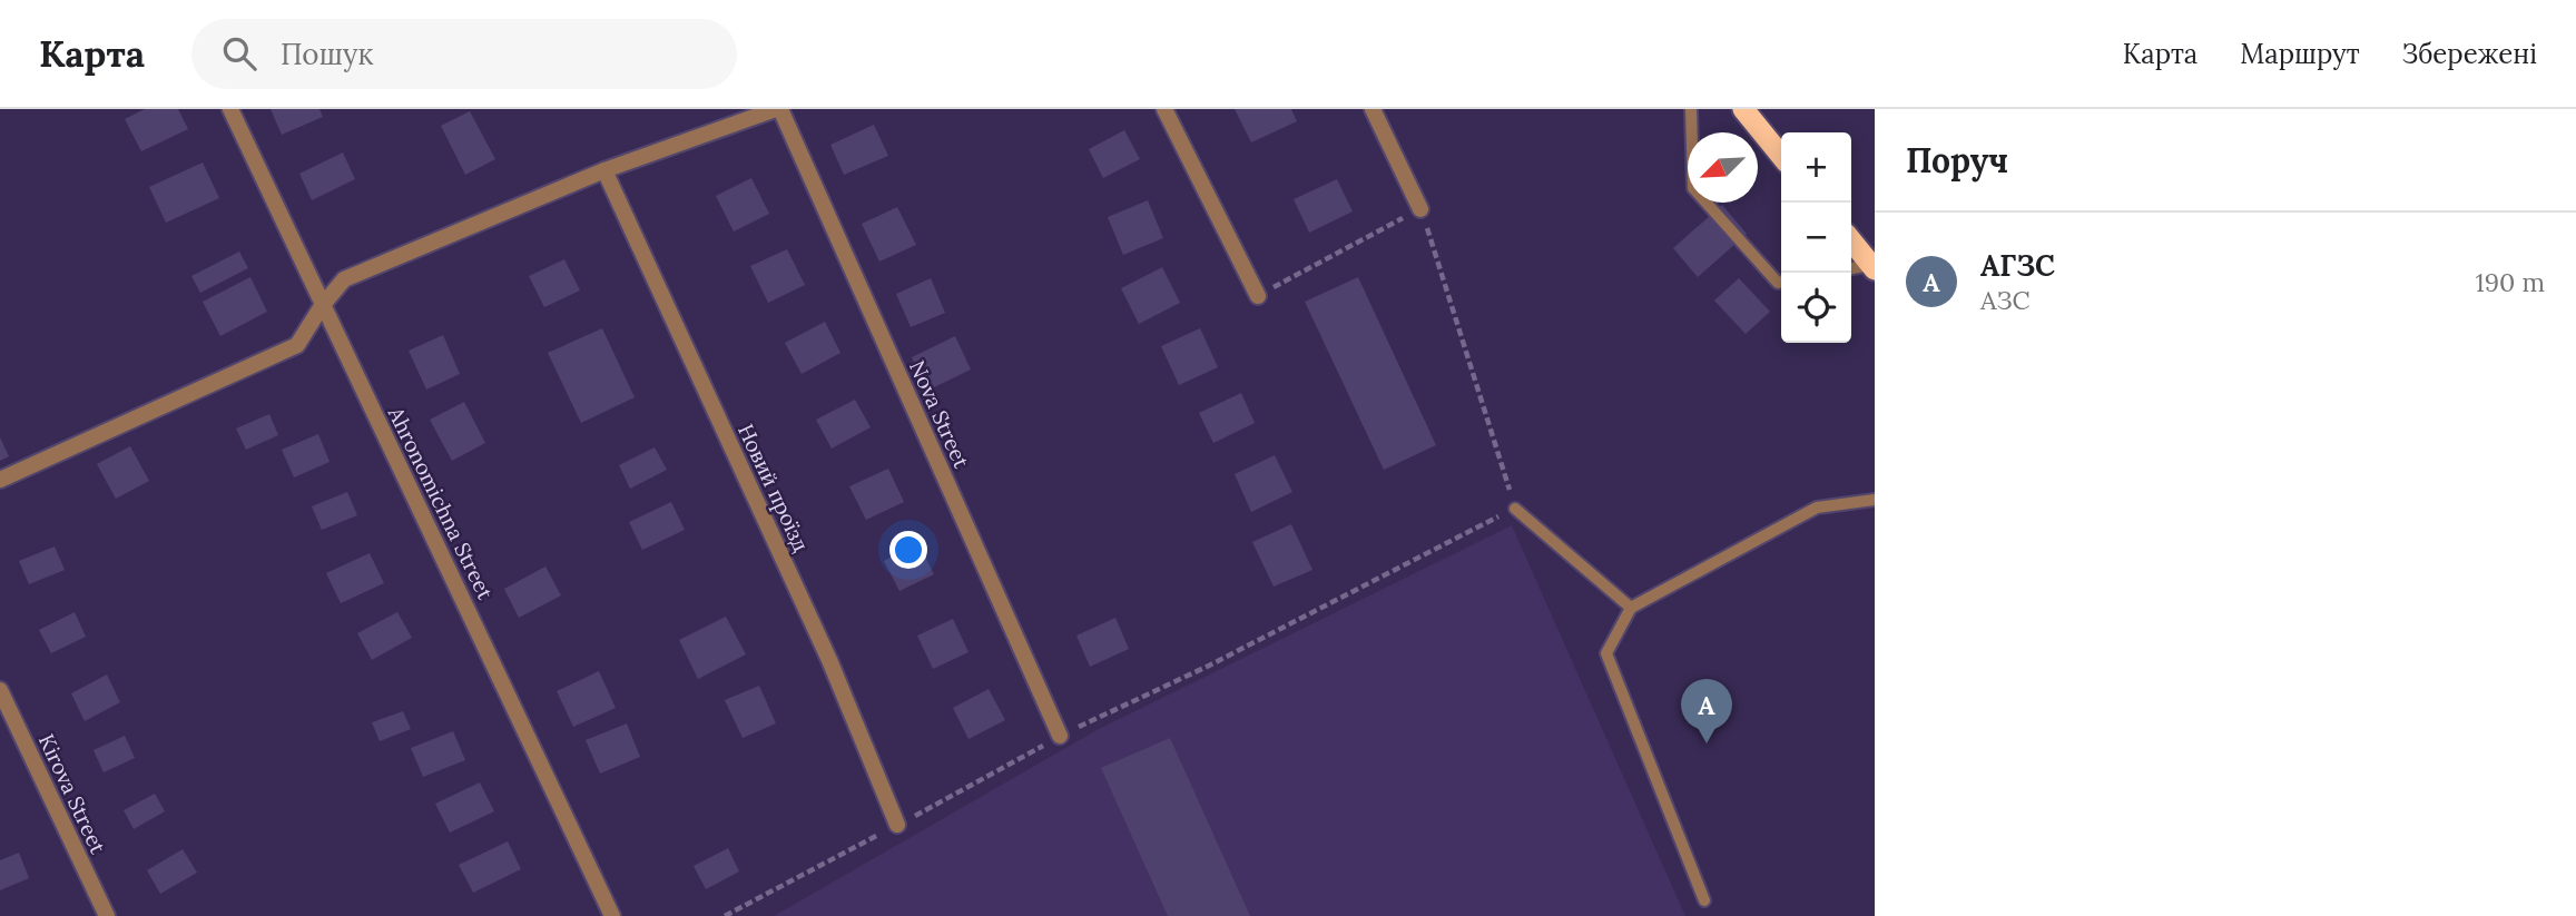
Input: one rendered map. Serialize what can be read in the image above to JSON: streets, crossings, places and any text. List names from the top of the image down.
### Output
{
  "streets": {
    "street": [
      "Nova Street",
      "Новий проїзд",
      "Ahronomichna Street",
      "Kirova Street"
    ]
  },
  "north": "bottom left",
  "page": {
    "header": "Карта",
    "search": "Пошук",
    "nav": ["Карта", "Маршрут", "Збережені"],
    "heading": "Поруч",
    "map_buttons": ["+", "−"],
    "list": [
      {
        "mark": "A",
        "name": "АГЗС",
        "note": "АЗС",
        "value": "190 m"
      }
    ],
    "pins": "A"
  }
}
